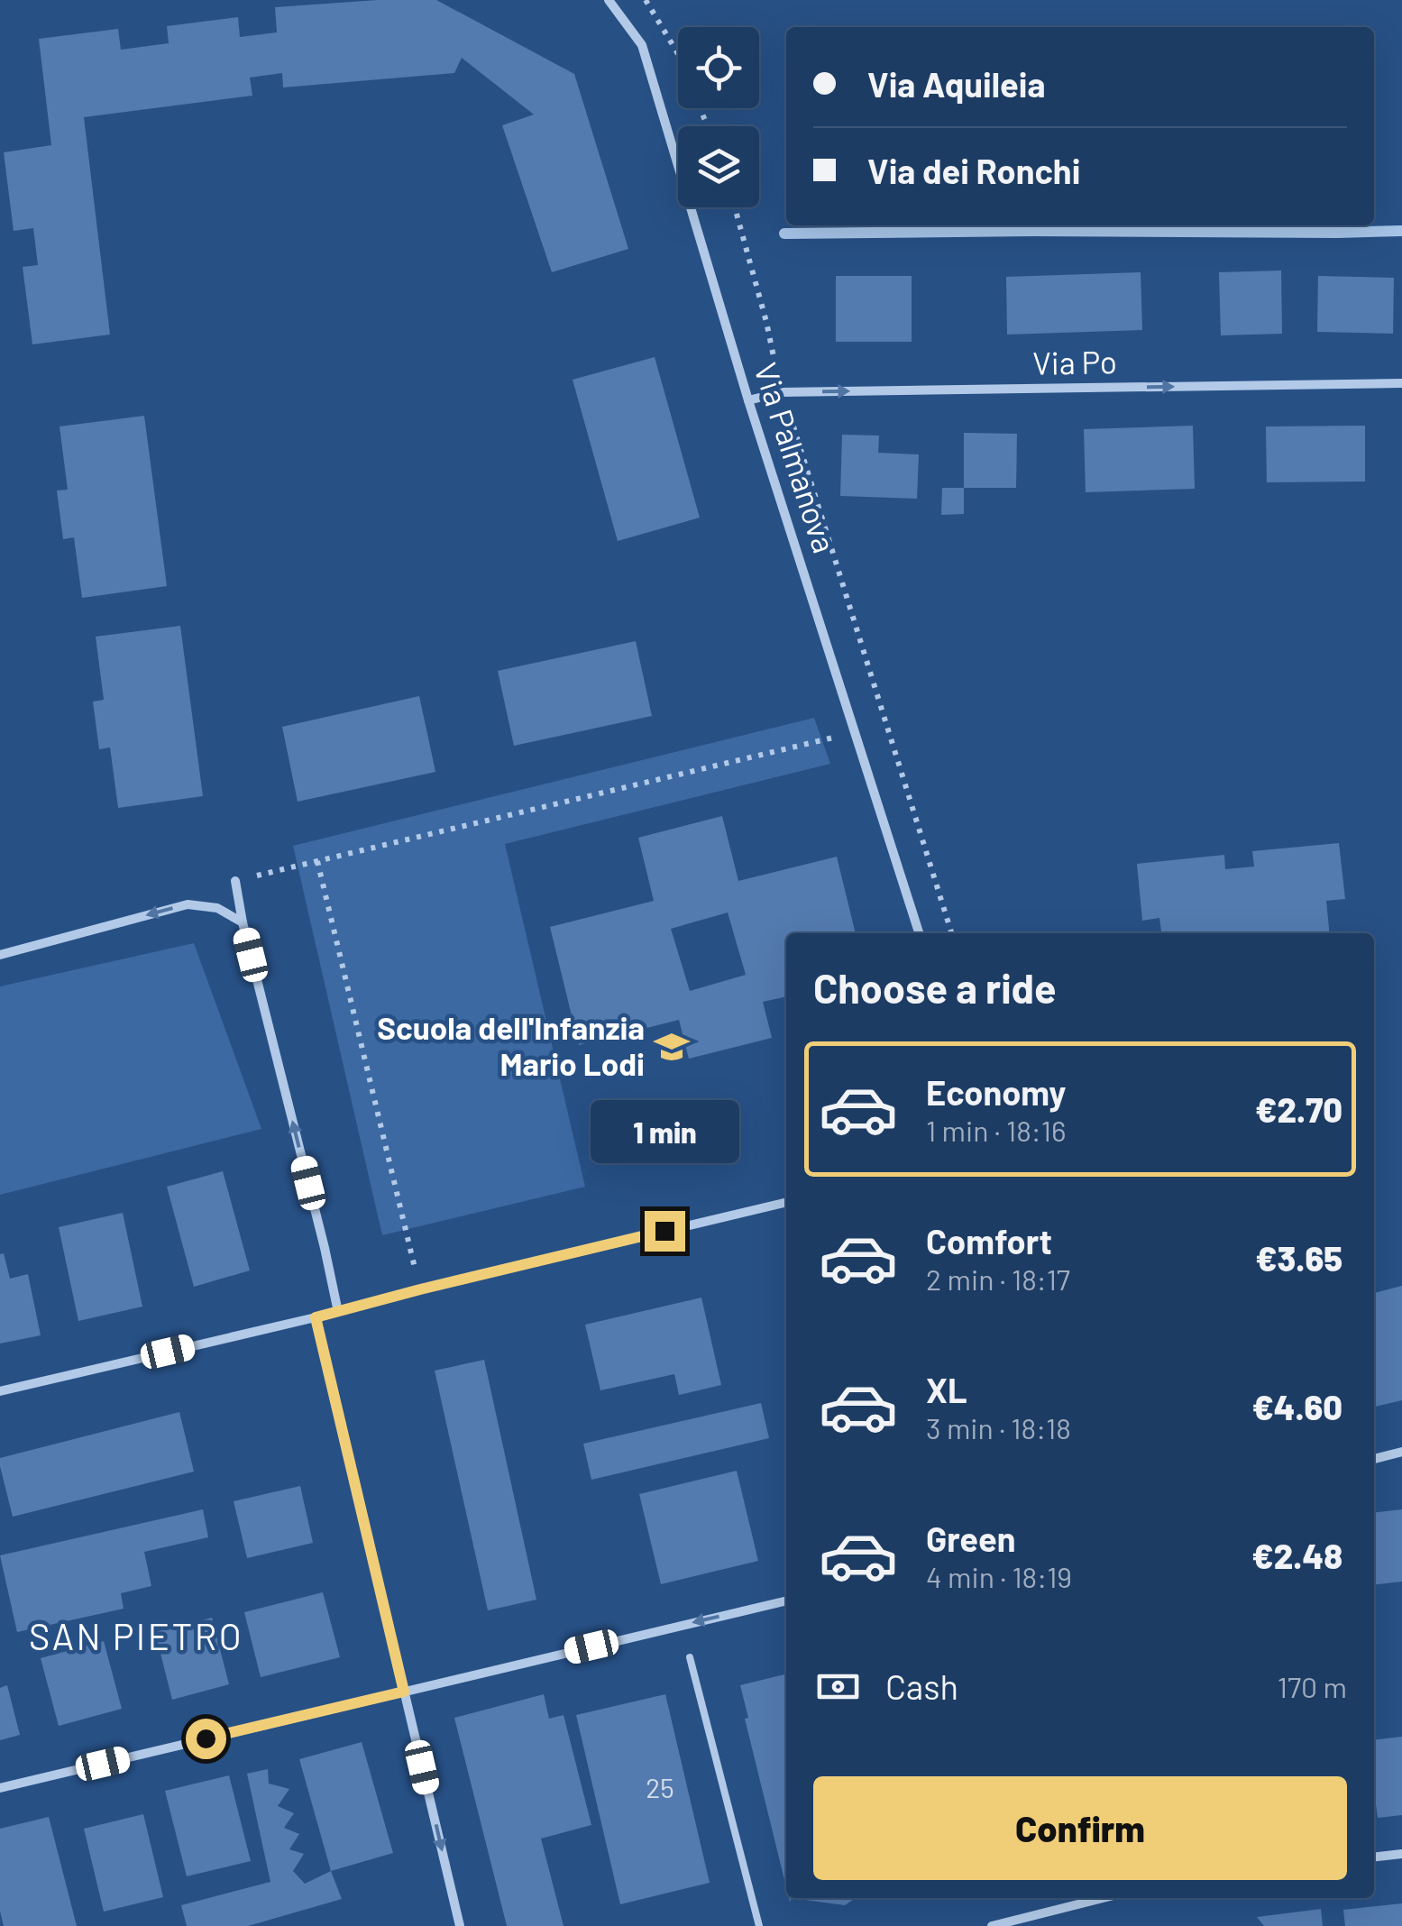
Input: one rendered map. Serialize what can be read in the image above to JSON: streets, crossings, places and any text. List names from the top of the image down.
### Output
{
  "streets": {
    "street": ["Via Po", "Via Palmanova"]
  },
  "crossings": [
    ["Via Po", "Via Palmanova"]
  ],
  "one_way": ["Via Po"],
  "districts": ["SAN PIETRO"],
  "places": {
    "school or university": ["Scuola dell'Infanzia Mario Lodi"]
  },
  "house_numbers": ["25"],
  "page": {
    "banner": ["Via Aquileia", "Via dei Ronchi"],
    "heading": "Choose a ride",
    "list": [
      {
        "name": "Economy",
        "note": "1 min · 18:16",
        "value": "€2.70"
      },
      {
        "name": "Comfort",
        "note": "2 min · 18:17",
        "value": "€3.65"
      },
      {
        "name": "XL",
        "note": "3 min · 18:18",
        "value": "€4.60"
      },
      {
        "name": "Green",
        "note": "4 min · 18:19",
        "value": "€2.48"
      }
    ],
    "bubble": "1 min",
    "pay": ["Cash", "170 m"],
    "buttons": "Confirm"
  }
}
